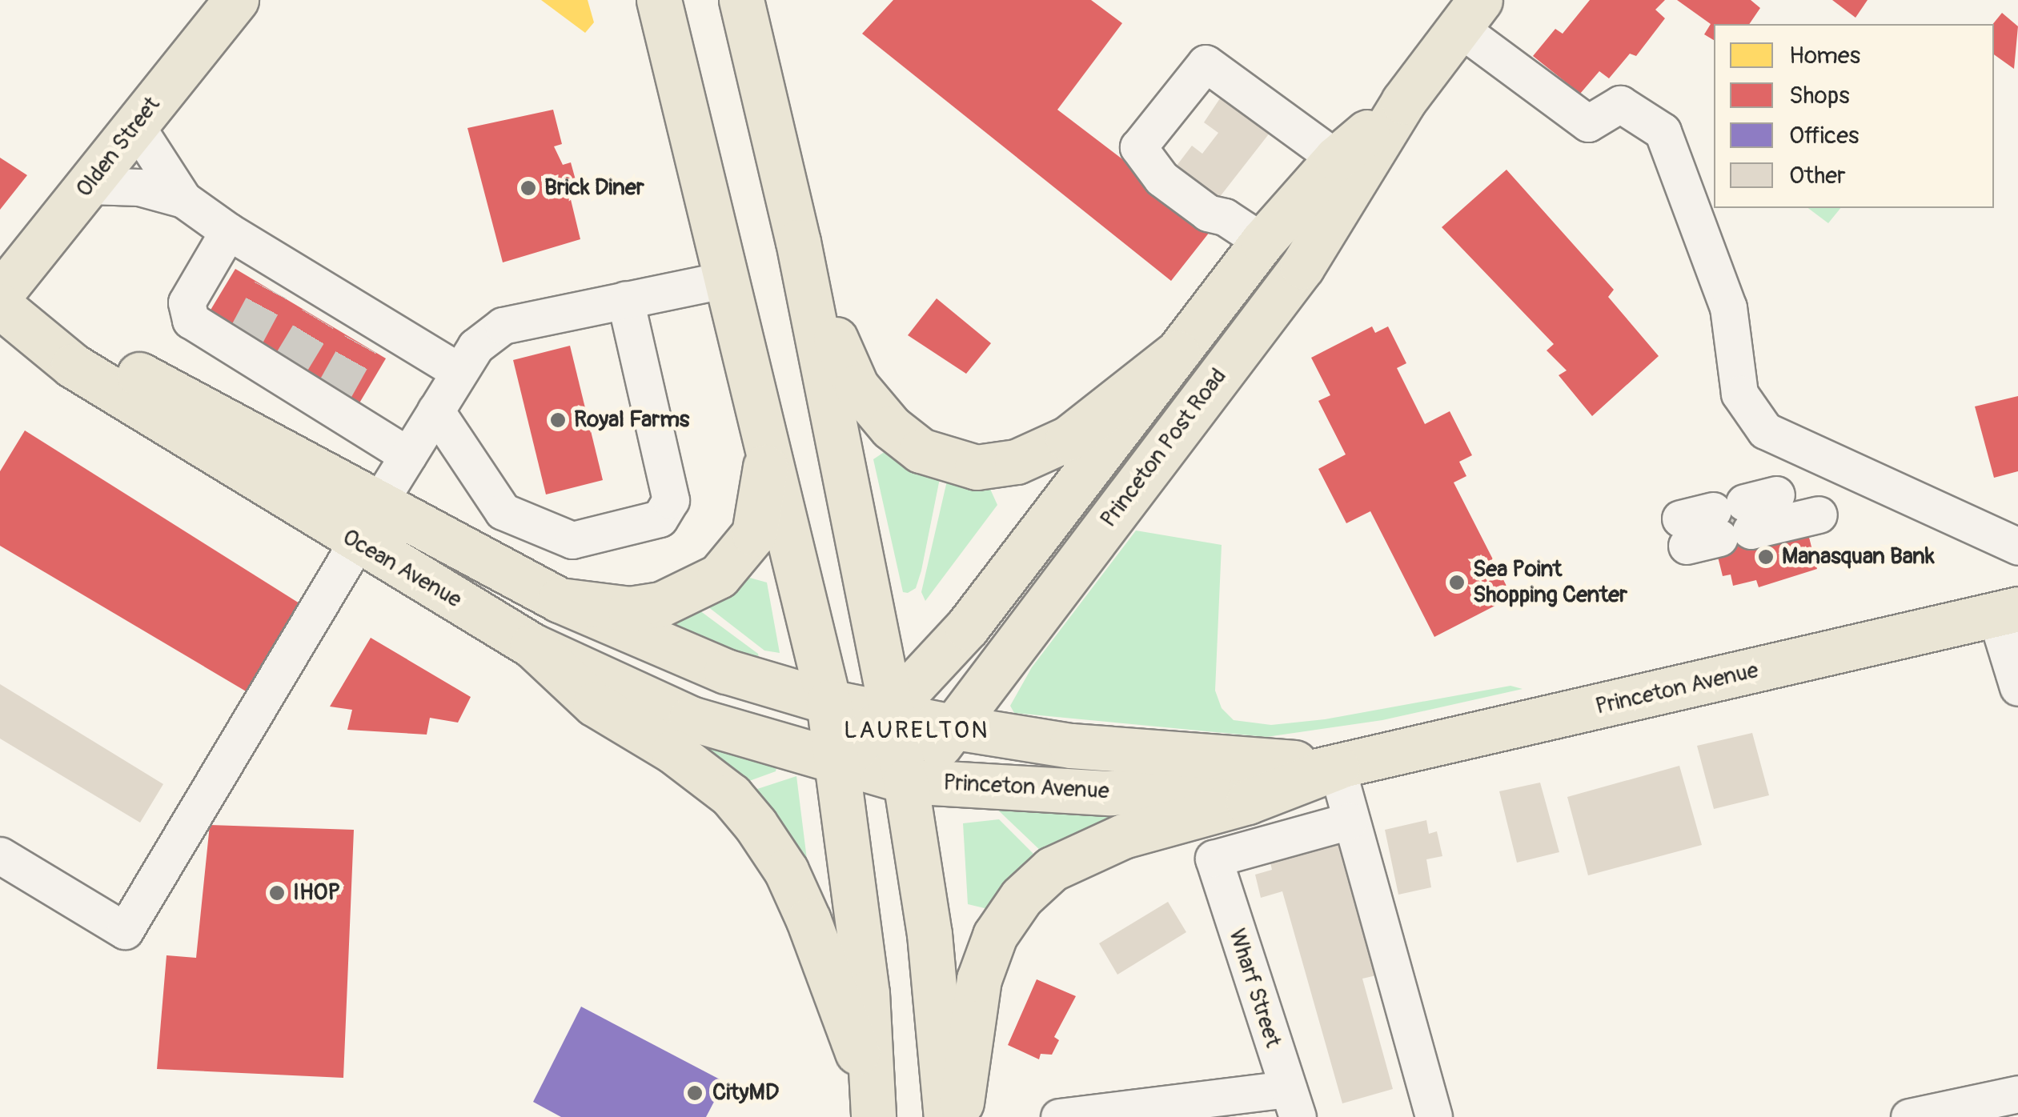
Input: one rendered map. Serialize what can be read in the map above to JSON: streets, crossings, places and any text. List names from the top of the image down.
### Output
{
  "streets": {
    "main road": [
      "Olden Street",
      "Princeton Post Road",
      "Ocean Avenue",
      "Princeton Avenue"
    ],
    "street": ["Wharf Street"]
  },
  "crossings": [
    ["Princeton Post Road", "Ocean Avenue"],
    ["Princeton Post Road", "Princeton Avenue"],
    ["Ocean Avenue", "Princeton Avenue"]
  ],
  "districts": ["LAURELTON"],
  "places": [
    "Brick Diner",
    "Royal Farms",
    "Manasquan Bank",
    "Sea Point Shopping Center",
    "IHOP",
    "CityMD"
  ],
  "legend": [
    "Homes",
    "Shops",
    "Offices",
    "Other"
  ]
}
